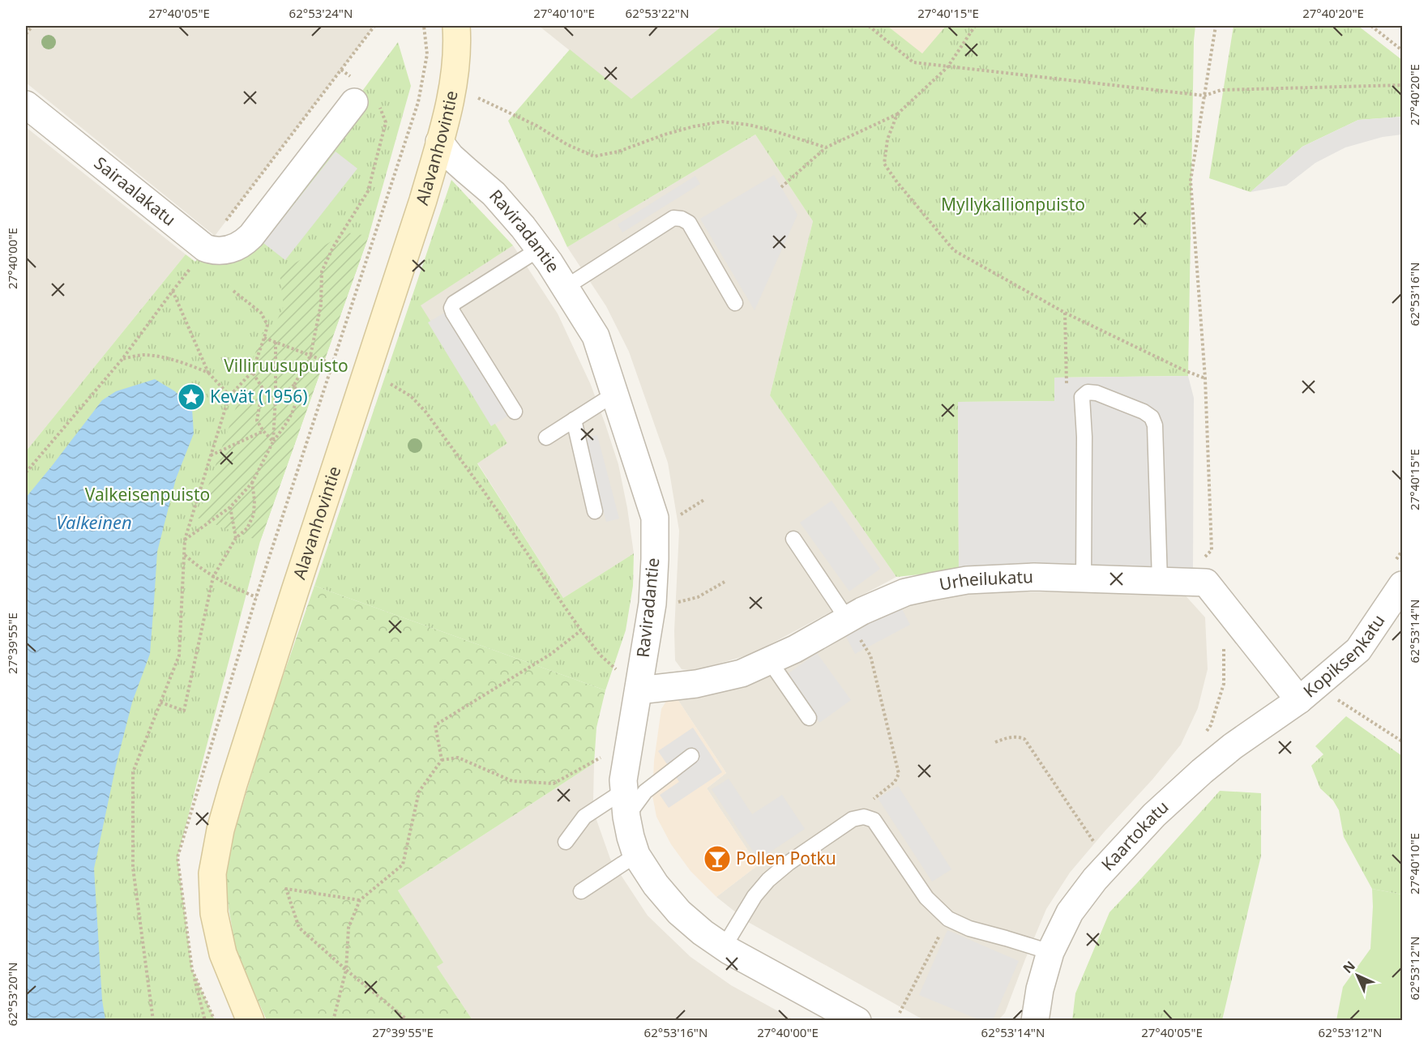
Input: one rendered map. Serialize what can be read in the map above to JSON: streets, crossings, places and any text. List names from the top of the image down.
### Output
{
  "streets": {
    "main road": ["Alavanhovintie"],
    "street": [
      "Sairaalakatu",
      "Raviradantie",
      "Urheilukatu",
      "Kopiksenkatu",
      "Kaartokatu"
    ]
  },
  "crossings": [
    ["Alavanhovintie", "Raviradantie"],
    ["Raviradantie", "Urheilukatu"],
    ["Urheilukatu", "Kopiksenkatu"],
    ["Urheilukatu", "Kaartokatu"],
    ["Kopiksenkatu", "Kaartokatu"]
  ],
  "water": ["Valkeinen"],
  "parks": ["Myllykallionpuisto", "Villiruusupuisto", "Valkeisenpuisto"],
  "places": {
    "place": ["Kevät (1956)"],
    "bar": ["Pollen Potku"]
  },
  "north": "top left",
  "coordinates": [
    "27°40'05\"E",
    "62°53'24\"N",
    "27°40'10\"E",
    "62°53'22\"N",
    "27°40'15\"E",
    "27°40'20\"E",
    "27°40'00\"E",
    "62°53'16\"N",
    "62°53'14\"N",
    "27°39'55\"E",
    "62°53'12\"N",
    "62°53'20\"N"
  ]
}
